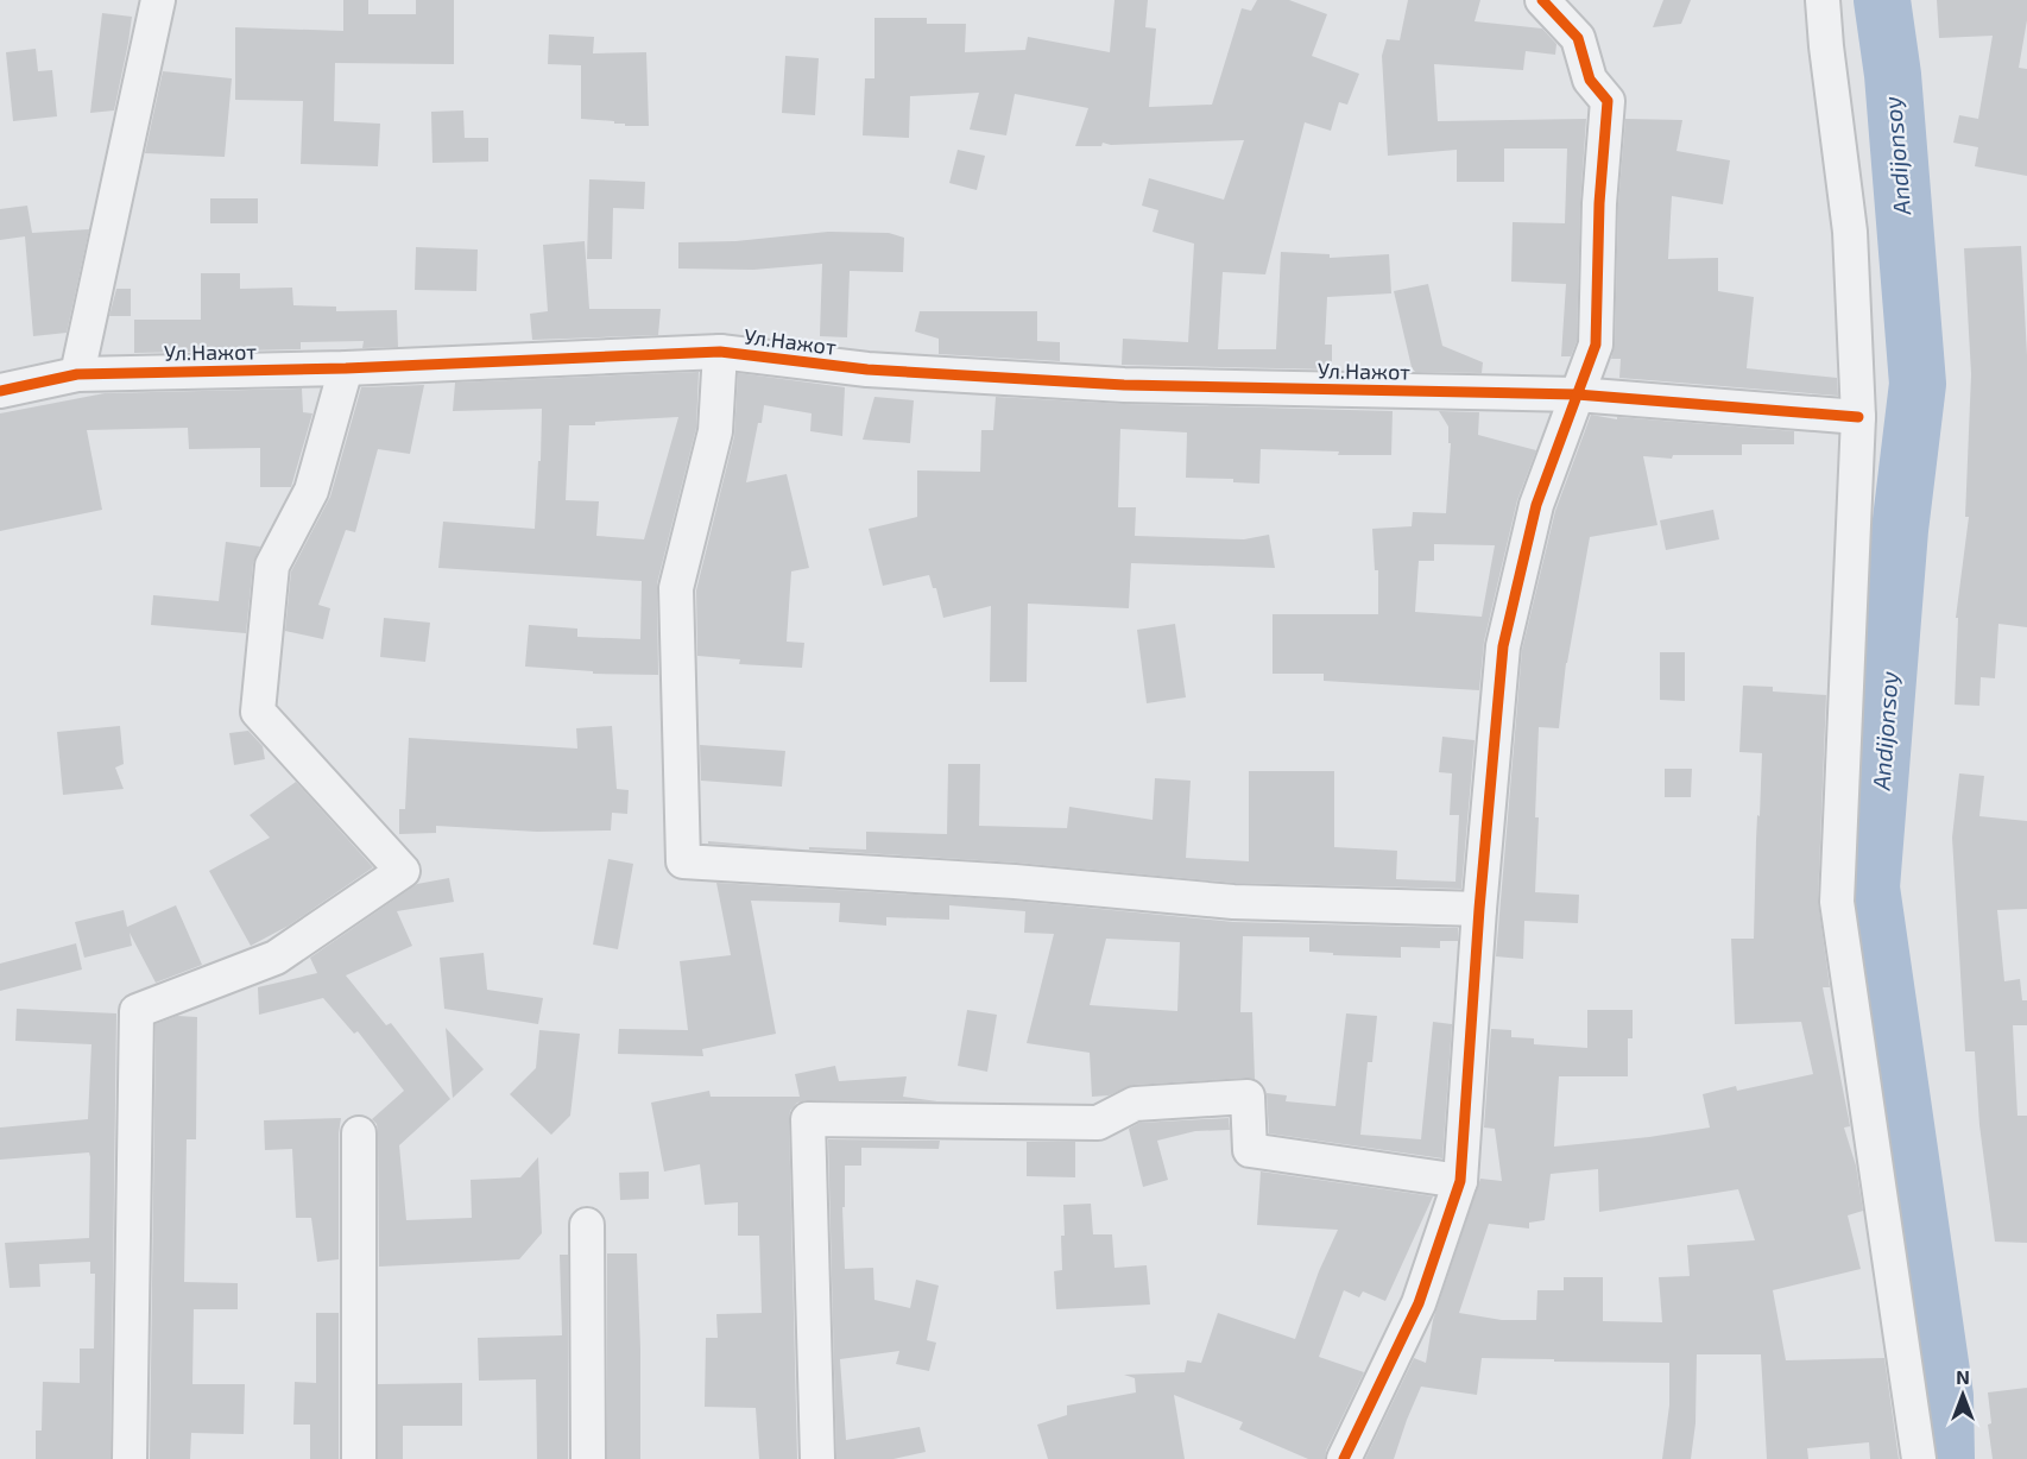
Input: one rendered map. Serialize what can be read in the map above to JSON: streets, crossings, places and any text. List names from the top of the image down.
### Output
{
  "streets": {
    "street": ["Ул.Нажот"]
  },
  "water": ["Andijonsoy"],
  "north": "top"
}
